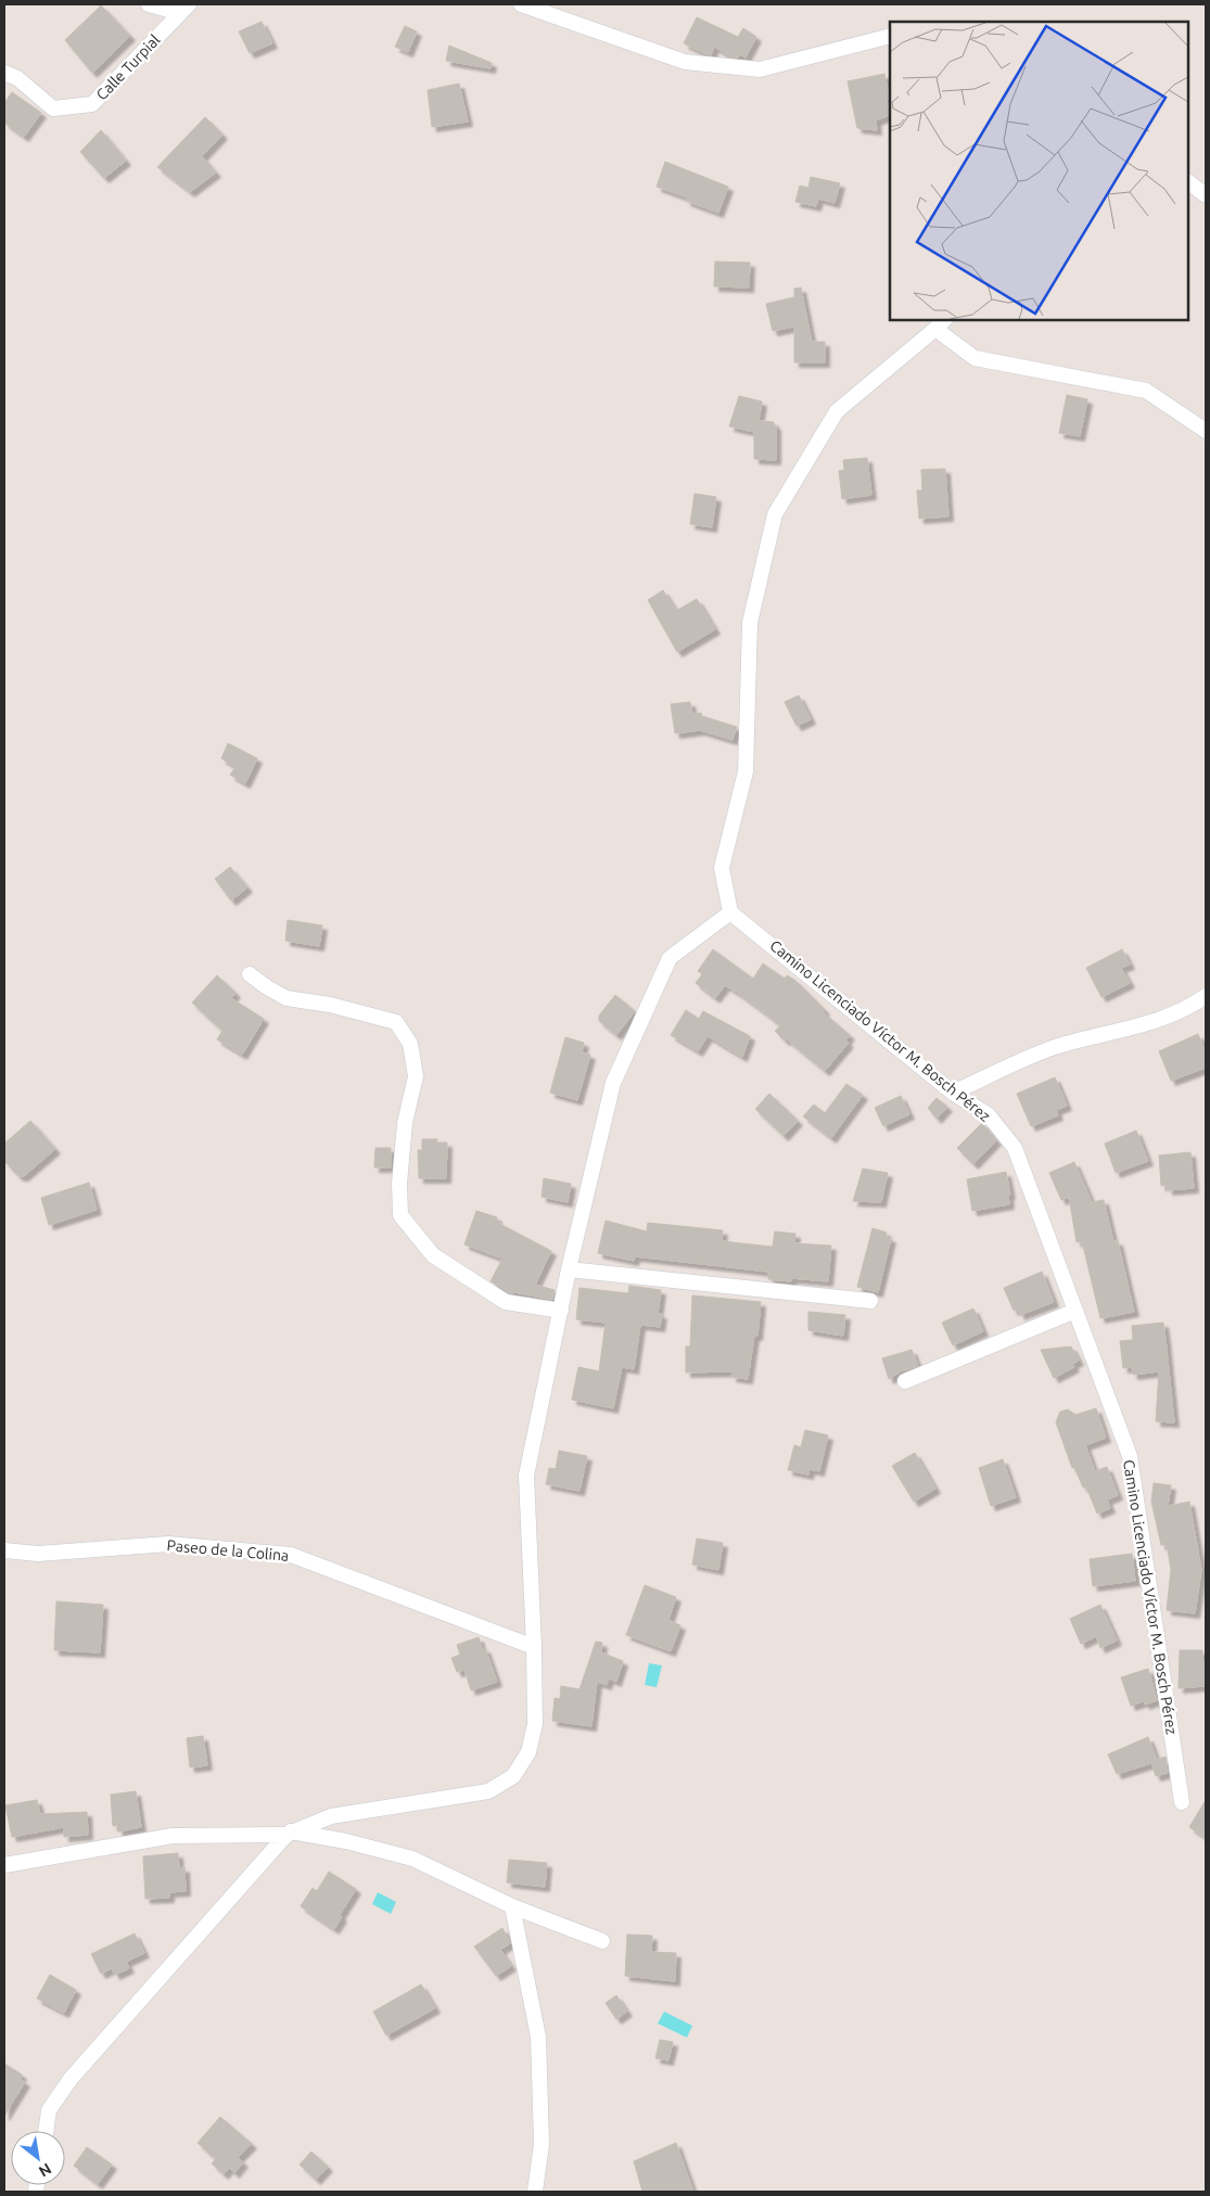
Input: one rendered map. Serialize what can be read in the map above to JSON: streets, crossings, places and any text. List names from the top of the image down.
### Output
{
  "streets": {
    "street": ["Calle Turpial", "Camino Licenciado Víctor M. Bosch Pérez", "Paseo de la Colina"]
  },
  "north": "bottom right"
}
